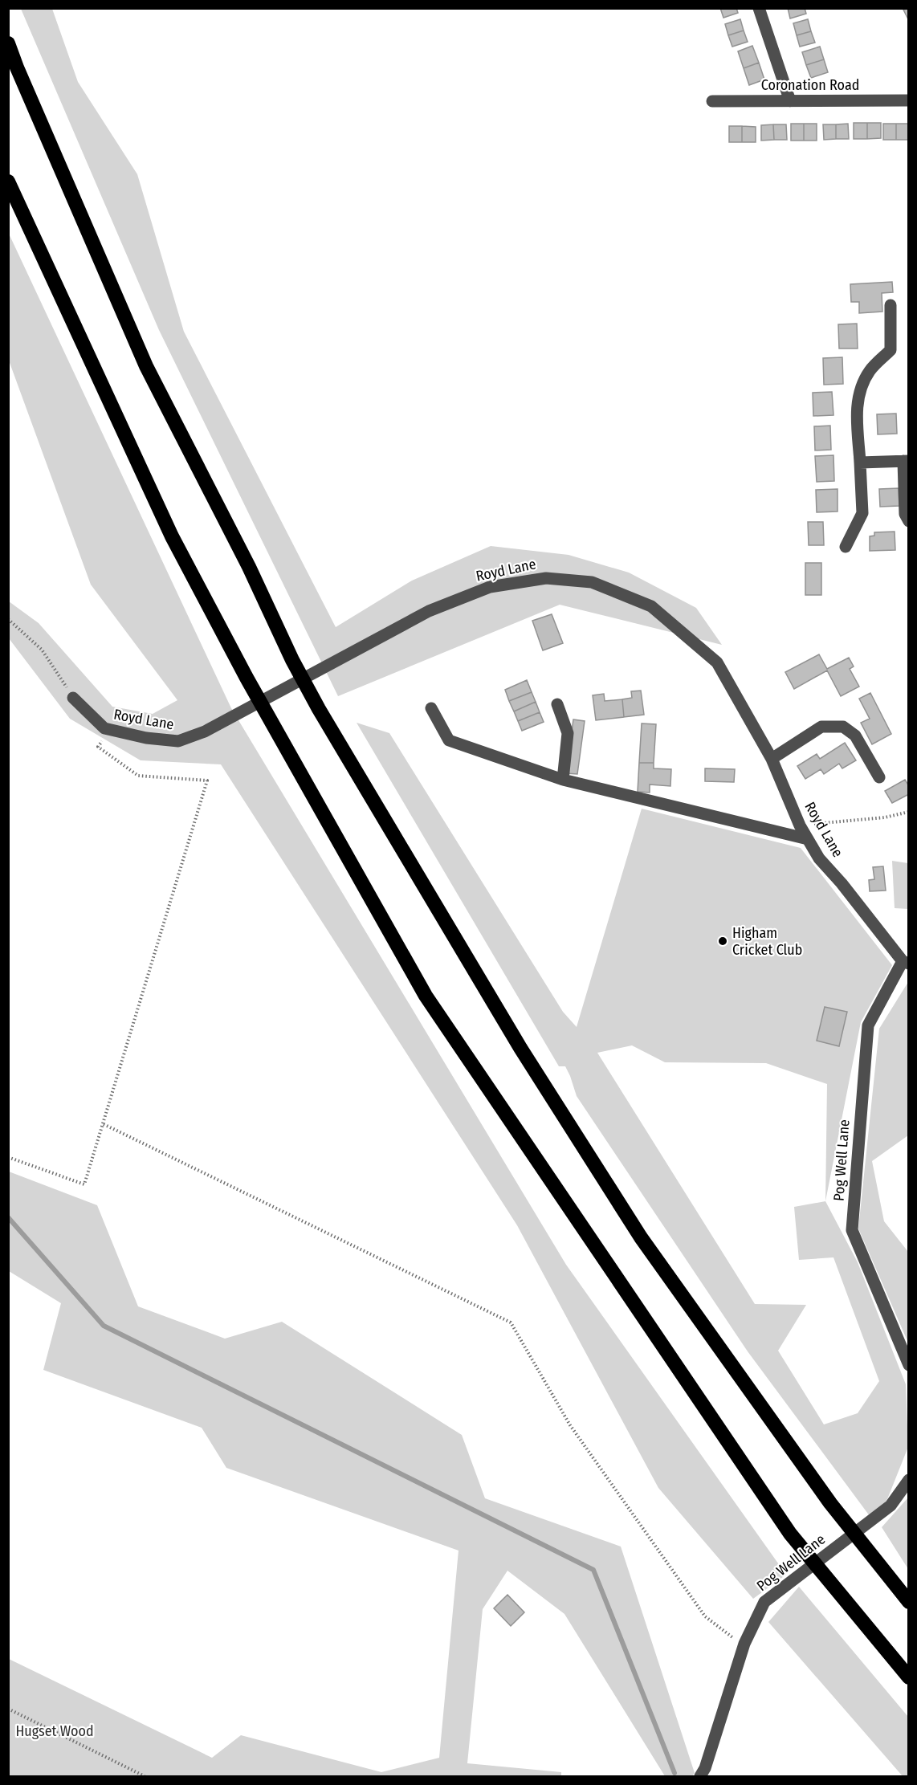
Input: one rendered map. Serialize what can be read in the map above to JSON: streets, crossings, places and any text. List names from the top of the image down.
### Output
{
  "streets": {
    "street": ["Coronation Road", "Royd Lane", "Pog Well Lane"]
  },
  "crossings": [
    ["Royd Lane", "Pog Well Lane"]
  ],
  "parks": ["Hugset Wood"],
  "places": ["Higham Cricket Club"]
}
